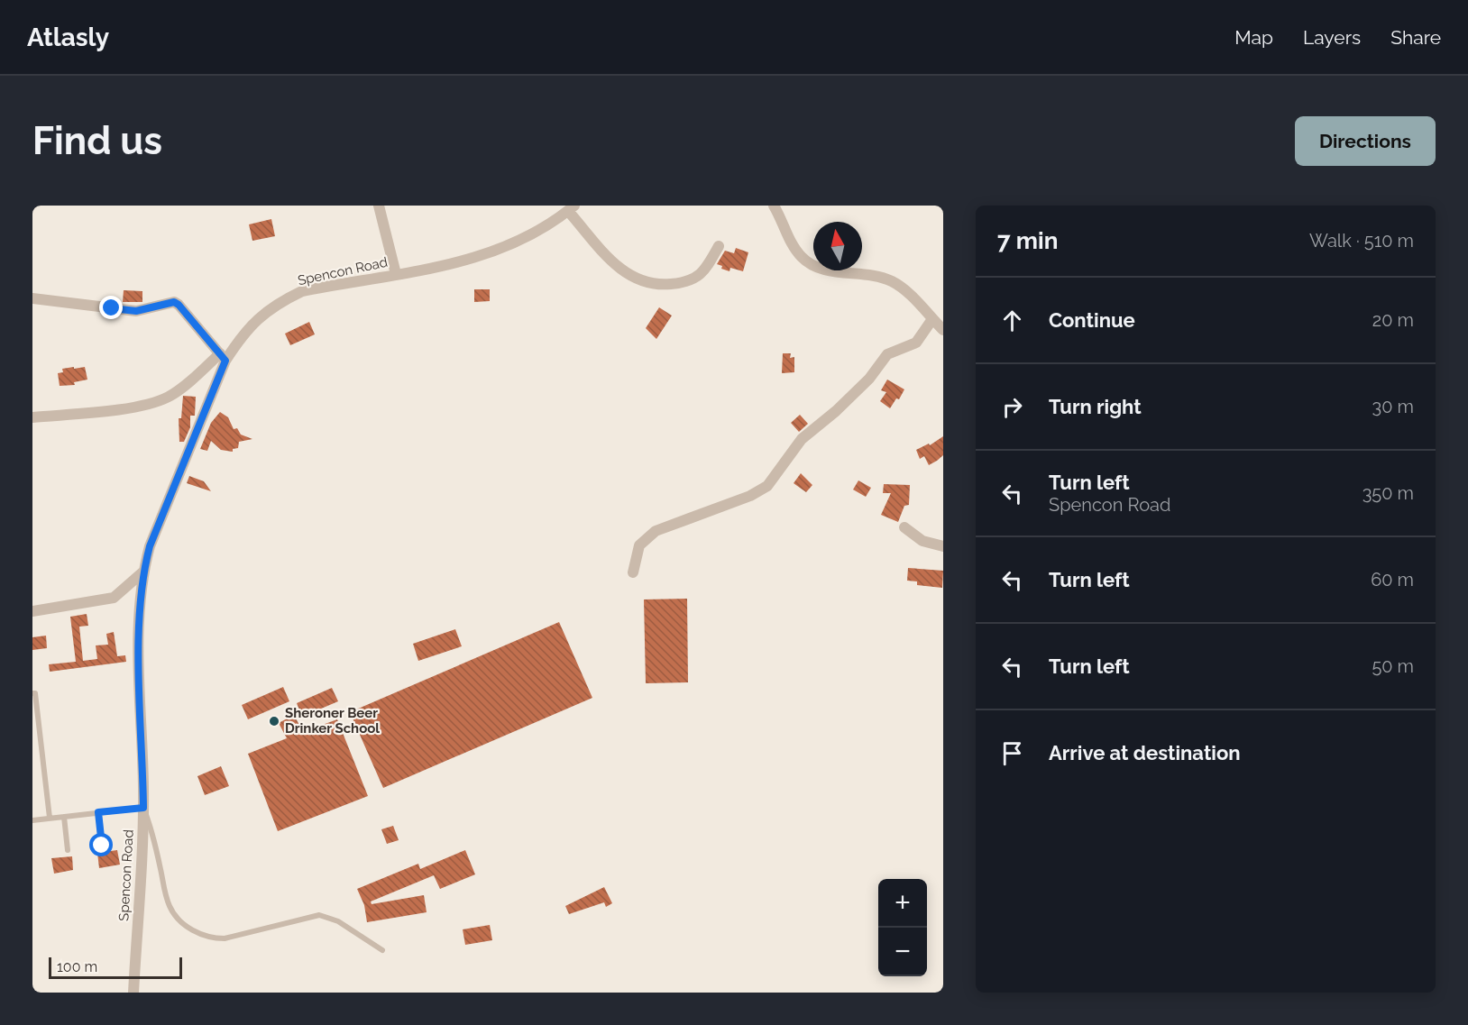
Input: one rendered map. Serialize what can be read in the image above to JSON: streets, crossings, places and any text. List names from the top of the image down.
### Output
{
  "streets": {
    "street": ["Spencon Road"]
  },
  "places": ["Sheroner Beer Drinker School"],
  "scale_bar": "100 m",
  "north": "top",
  "page": {
    "header": "Atlasly",
    "nav": ["Map", "Layers", "Share"],
    "buttons": "Directions",
    "title": "Find us",
    "heading": ["7 min", "Walk · 510 m"],
    "list": [
      ["Continue", "20 m"],
      ["Turn right", "30 m"],
      ["Turn left", "Spencon Road", "350 m"],
      ["Turn left", "60 m"],
      ["Turn left", "50 m"],
      "Arrive at destination"
    ],
    "map_buttons": ["+", "−"],
    "scale": "100 m"
  }
}
